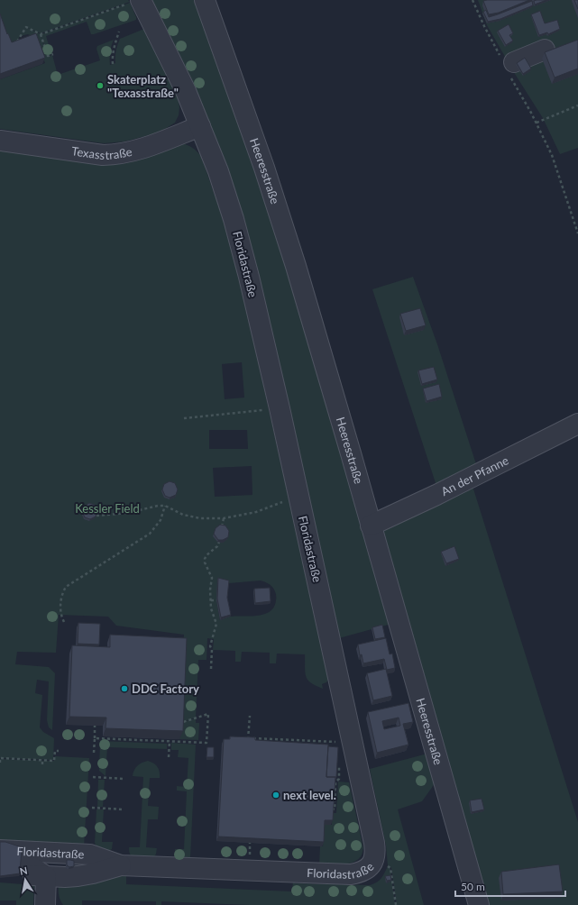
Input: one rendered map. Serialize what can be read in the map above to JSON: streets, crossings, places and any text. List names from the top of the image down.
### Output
{
  "streets": {
    "street": [
      "Texasstraße",
      "Heeresstraße",
      "Floridastraße",
      "An der Pfanne"
    ]
  },
  "crossings": [
    ["Texasstraße", "Floridastraße"],
    ["Heeresstraße", "An der Pfanne"]
  ],
  "parks": ["Kessler Field"],
  "places": ["Skaterplatz \"Texasstraße\"", "DDC Factory", "next level."],
  "scale_bar": "50 m",
  "north": "top"
}
